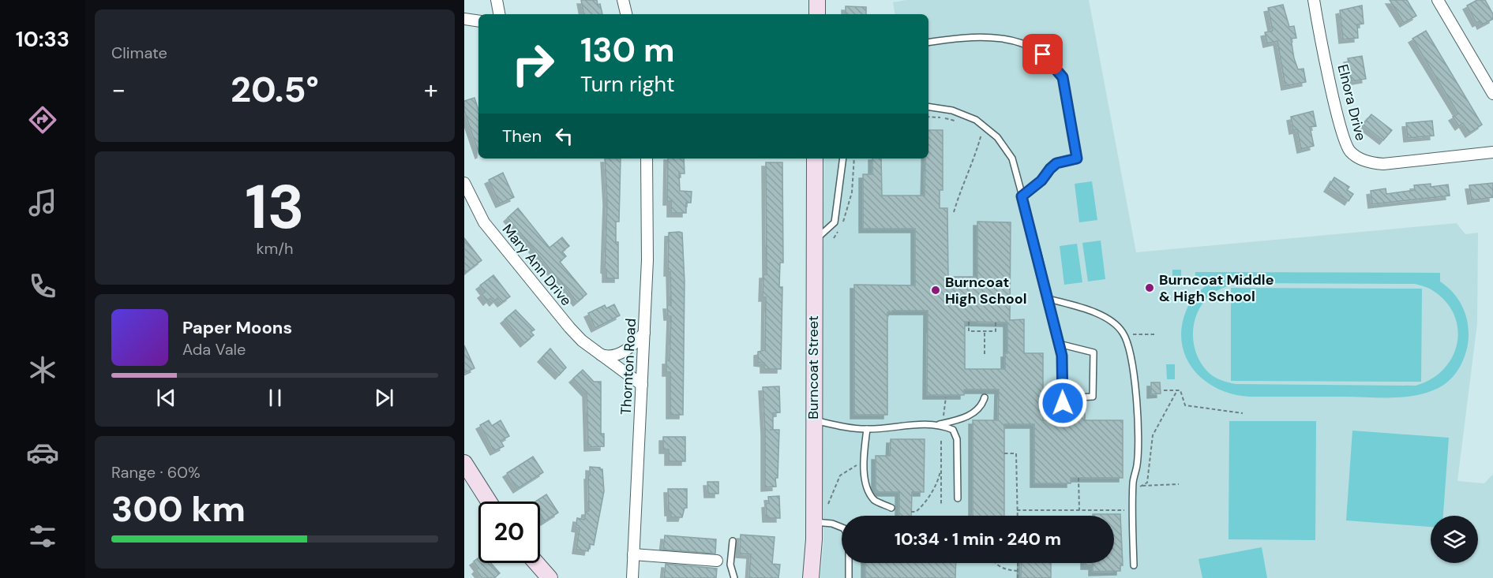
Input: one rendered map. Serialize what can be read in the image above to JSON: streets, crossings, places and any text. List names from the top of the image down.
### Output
{
  "streets": {
    "main road": ["Burncoat Street"],
    "street": ["Elnora Drive", "Mary Ann Drive", "Thornton Road"]
  },
  "crossings": [
    ["Mary Ann Drive", "Thornton Road"]
  ],
  "places": ["Burncoat Middle & High School", "Burncoat High School"],
  "page": {
    "tabs": "10:33",
    "tile": [
      "Climate",
      ["13", "km/h"],
      ["Range · 60%", "300 km"]
    ],
    "turn": ["130 m", "Turn right"],
    "heat": ["−", "20.5°", "+"],
    "then": "Then",
    "song": ["Paper Moons", "Ada Vale"],
    "limit": "20",
    "trip": "10:34 · 1 min · 240 m"
  }
}
